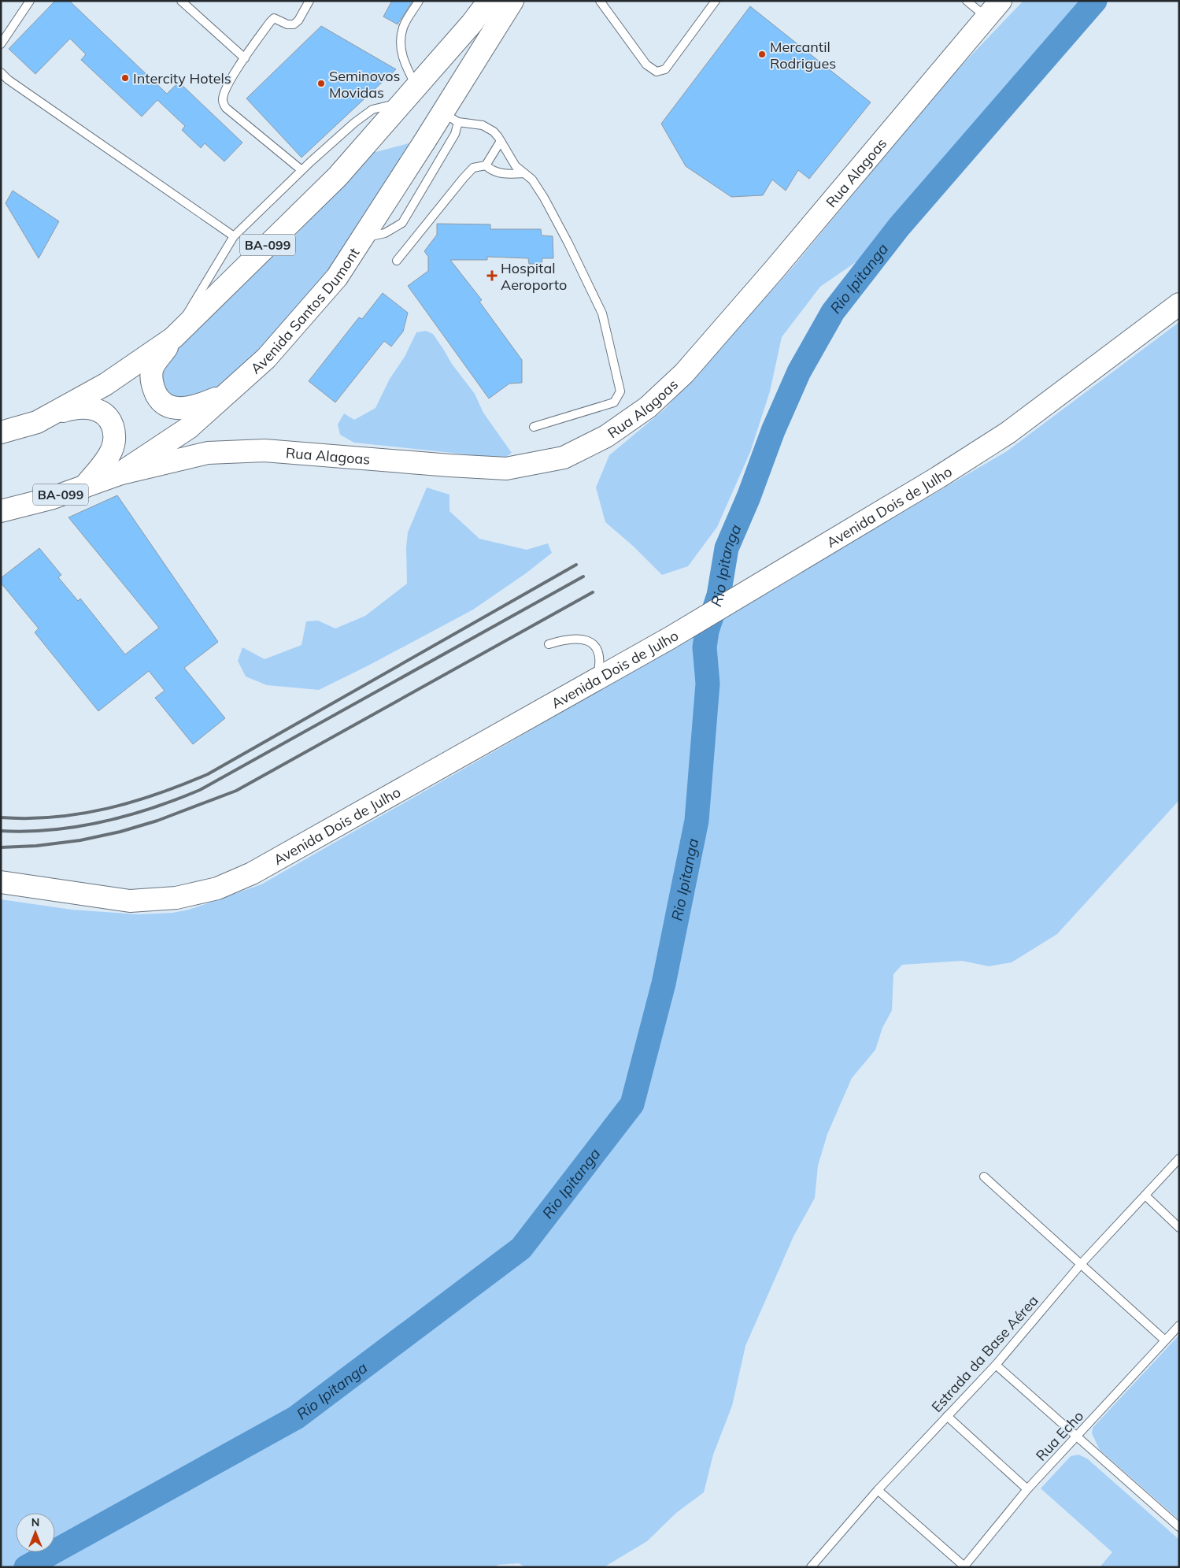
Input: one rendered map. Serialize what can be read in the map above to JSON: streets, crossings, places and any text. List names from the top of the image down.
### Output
{
  "streets": {
    "main road": [
      "Rua Alagoas",
      "BA-099",
      "Avenida Santos Dumont",
      "Avenida Dois de Julho"
    ],
    "lane": ["Estrada da Base Aérea", "Rua Echo"]
  },
  "crossings": [
    ["Rua Alagoas", "Avenida Santos Dumont"]
  ],
  "water": ["Rio Ipitanga"],
  "places": {
    "other": ["Mercantil Rodrigues", "Intercity Hotels", "Seminovos Movidas"],
    "health": ["Hospital Aeroporto"]
  },
  "north": "top"
}
